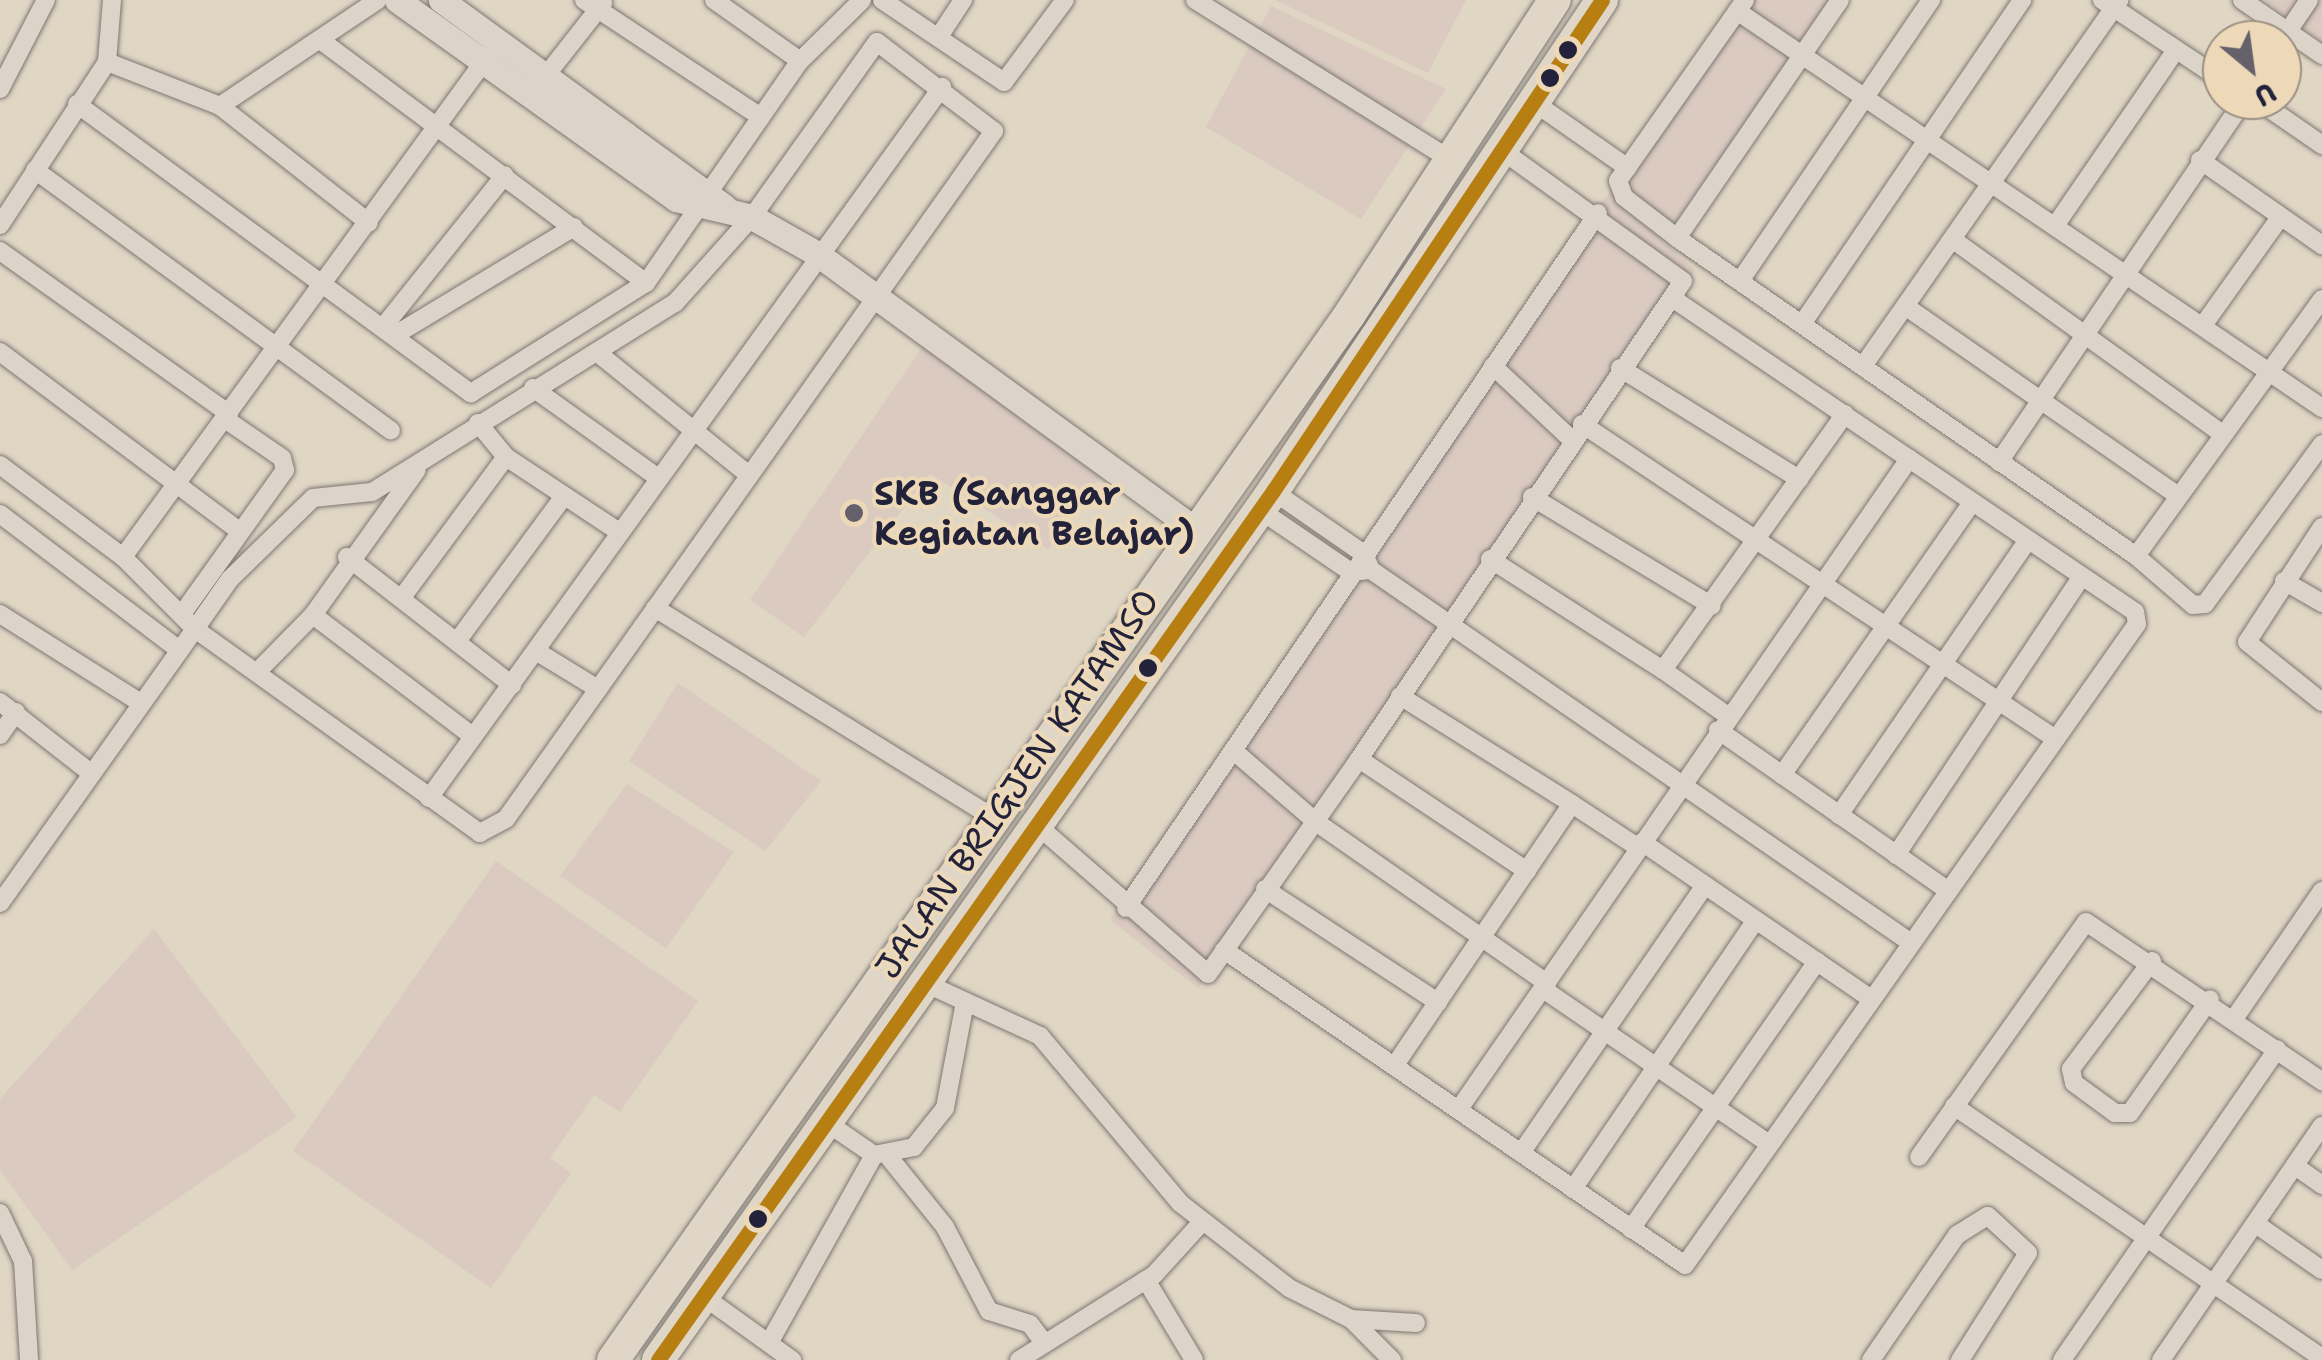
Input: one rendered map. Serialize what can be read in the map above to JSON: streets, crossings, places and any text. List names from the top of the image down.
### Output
{
  "streets": {
    "highway": ["JALAN BRIGJEN KATAMSO"]
  },
  "places": ["SKB (Sanggar Kegiatan Belajar)"],
  "north": "bottom right"
}
